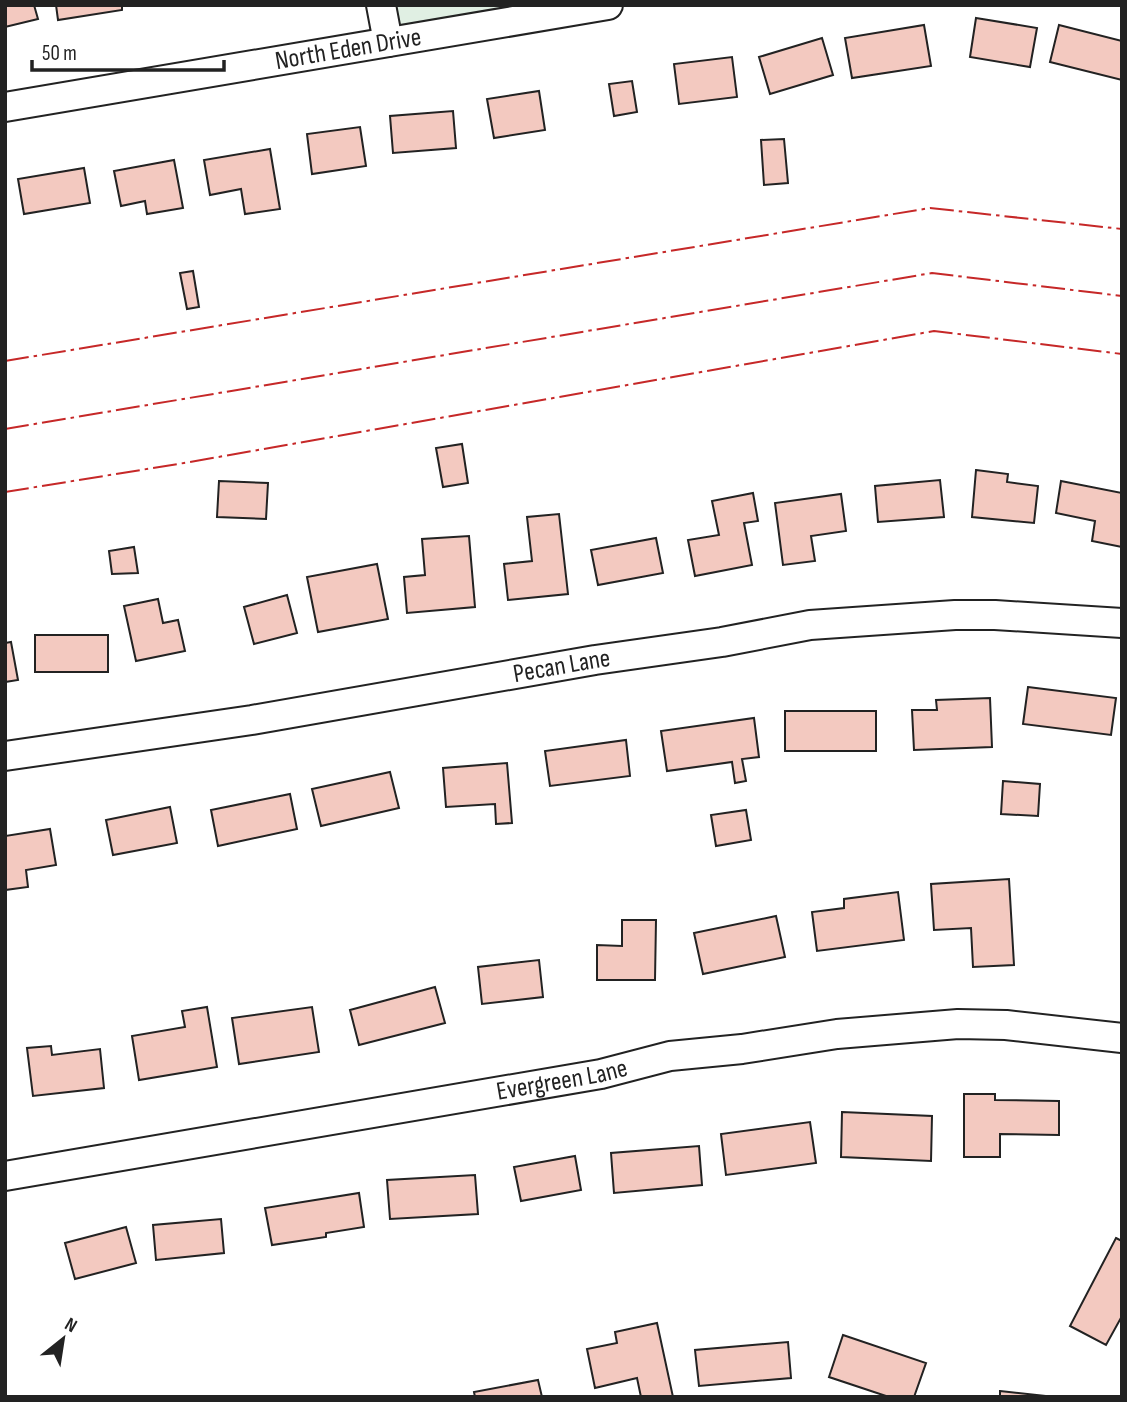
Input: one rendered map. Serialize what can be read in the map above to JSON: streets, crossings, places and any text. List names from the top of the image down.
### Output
{
  "streets": {
    "street": ["North Eden Drive", "Pecan Lane", "Evergreen Lane"]
  },
  "scale_bar": "50 m",
  "north": "top right"
}
